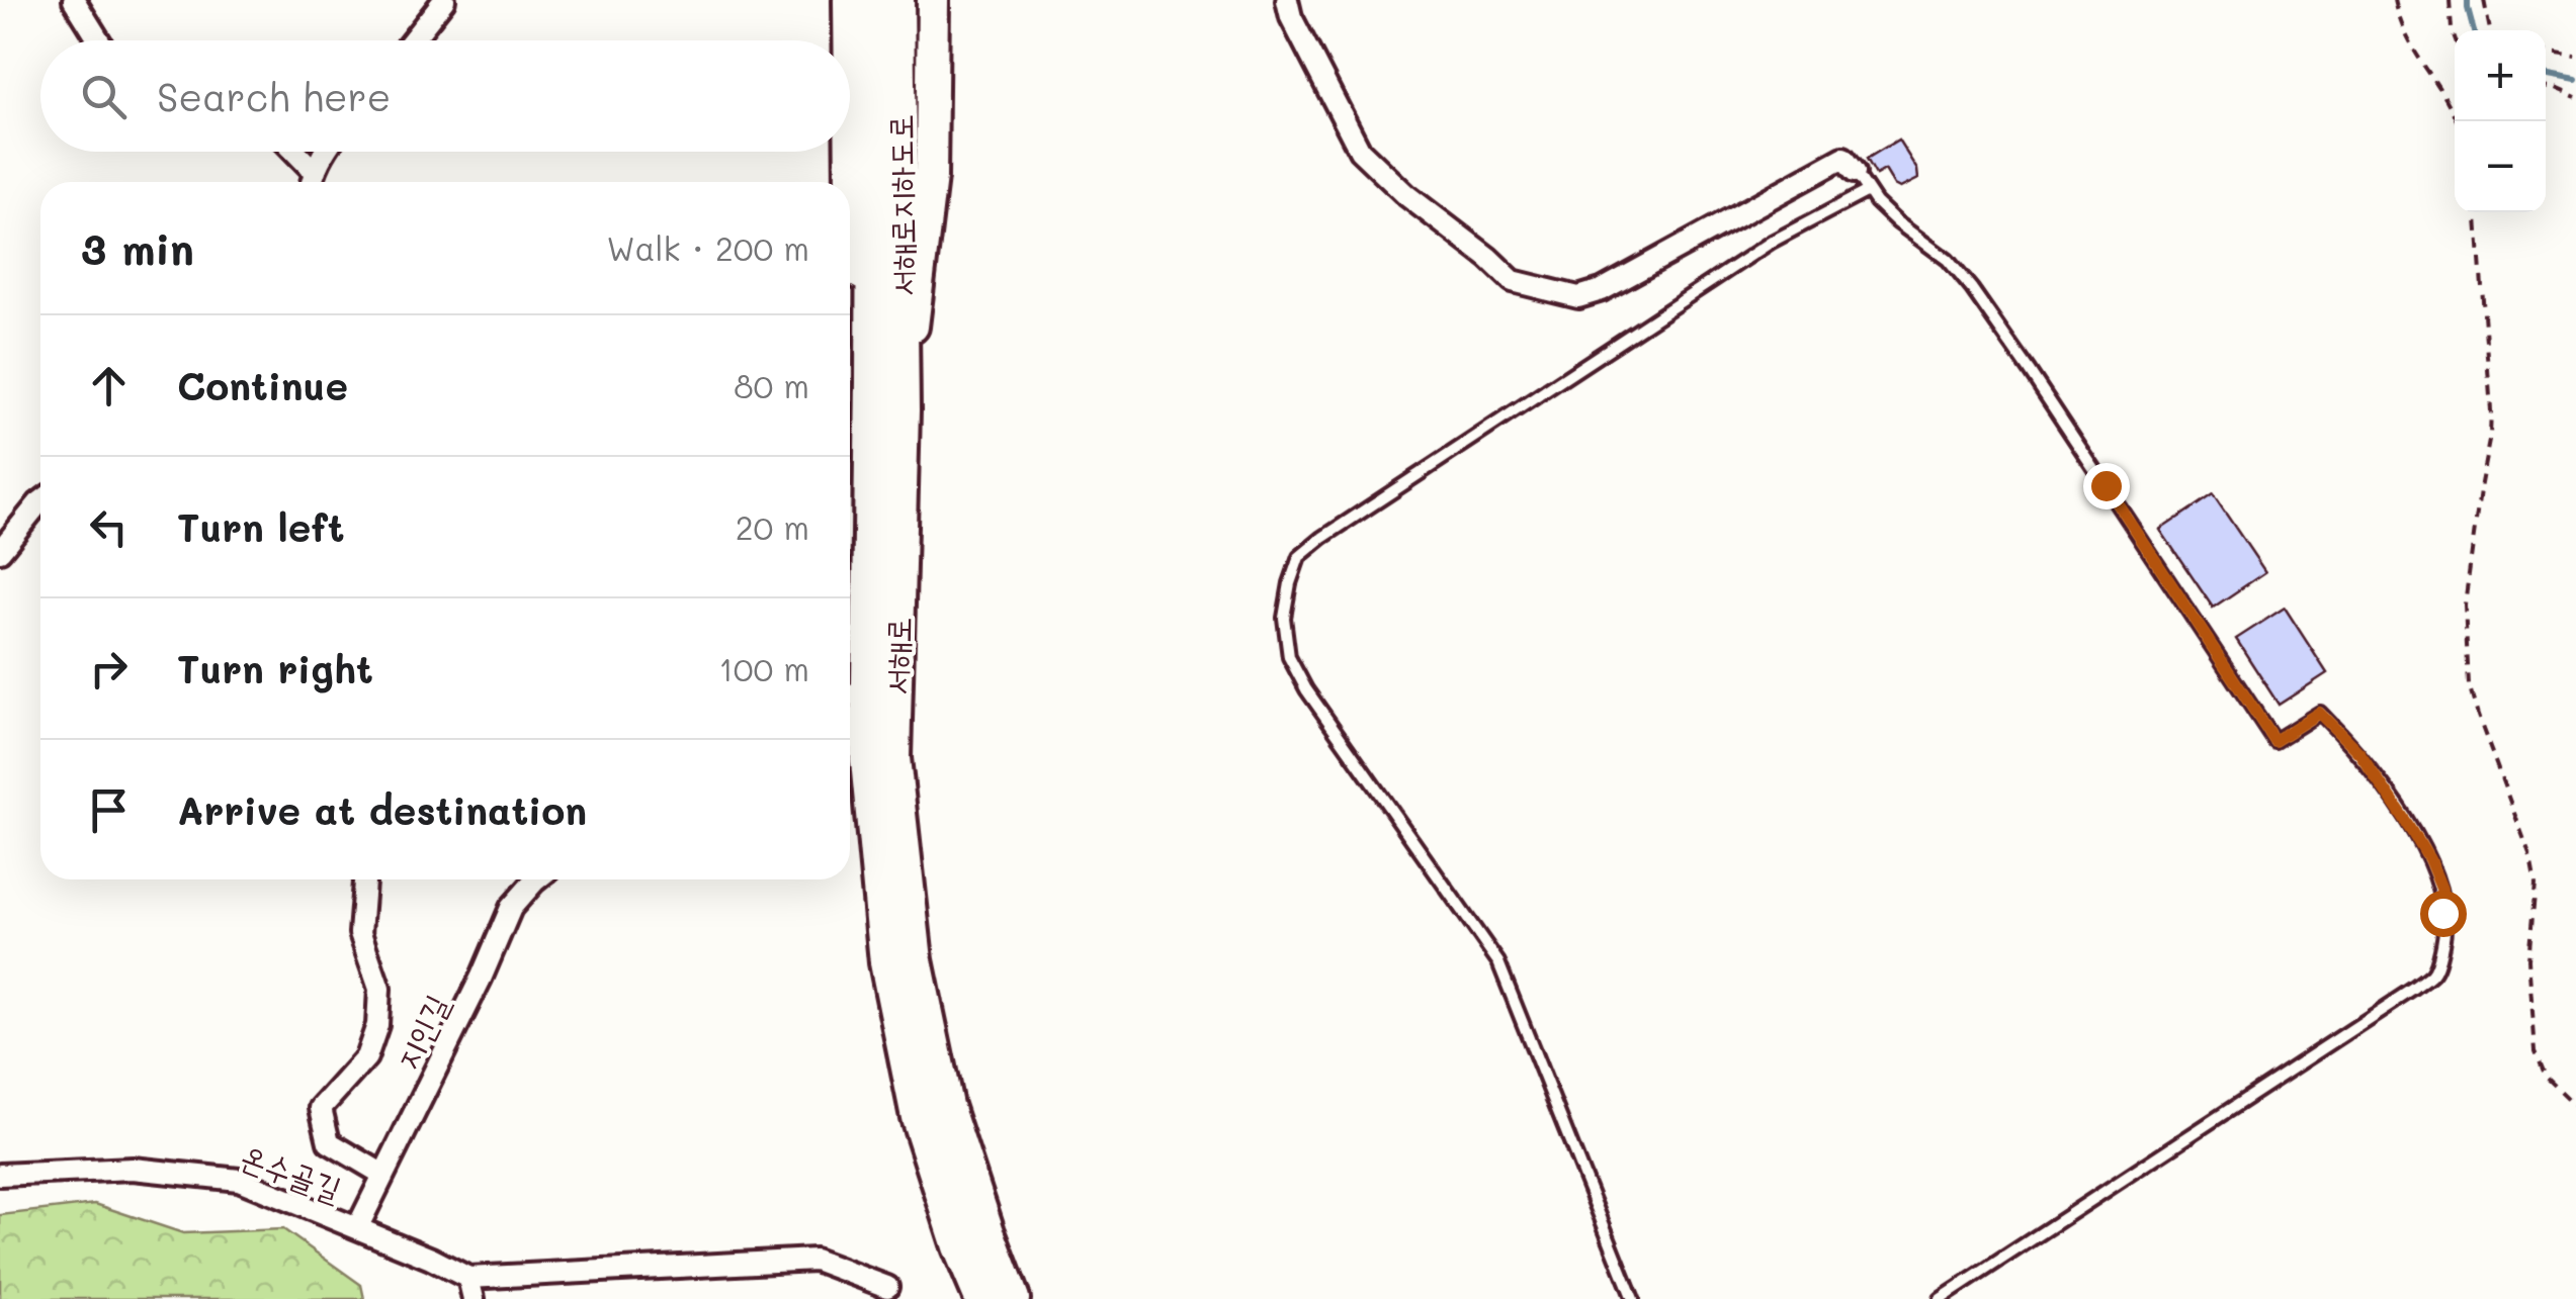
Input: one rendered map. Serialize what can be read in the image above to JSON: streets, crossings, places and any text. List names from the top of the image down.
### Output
{
  "streets": {
    "highway": ["서해로지하도로", "서해로"],
    "street": ["지인길", "온수골길"]
  },
  "crossings": [
    ["서해로지하도로", "서해로"],
    ["지인길", "온수골길"]
  ],
  "page": {
    "map_buttons": ["+", "−"],
    "search": "Search here",
    "heading": ["3 min", "Walk · 200 m"],
    "list": [
      ["Continue", "80 m"],
      ["Turn left", "20 m"],
      ["Turn right", "100 m"],
      "Arrive at destination"
    ]
  }
}
